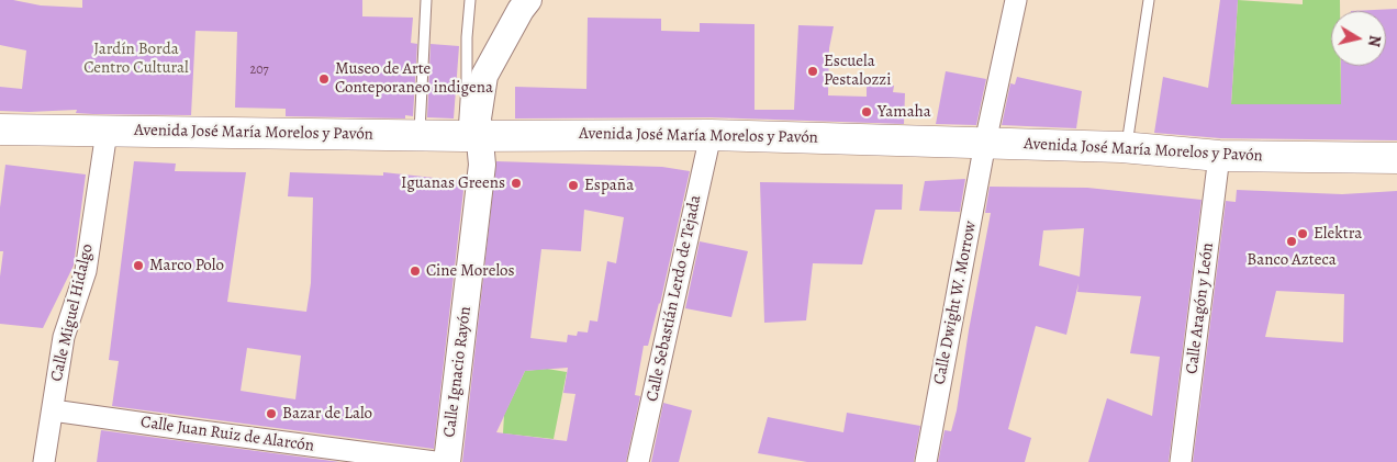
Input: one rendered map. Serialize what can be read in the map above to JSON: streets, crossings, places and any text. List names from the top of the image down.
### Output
{
  "streets": {
    "main road": ["Avenida José María Morelos y Pavón"],
    "street": [
      "Calle Sebastián Lerdo de Tejada",
      "Calle Dwight W. Morrow",
      "Calle Aragón y León",
      "Calle Miguel Hidalgo",
      "Calle Ignacio Rayón",
      "Calle Juan Ruiz de Alarcón"
    ]
  },
  "crossings": [
    ["Avenida José María Morelos y Pavón", "Calle Sebastián Lerdo de Tejada"],
    ["Avenida José María Morelos y Pavón", "Calle Dwight W. Morrow"],
    ["Avenida José María Morelos y Pavón", "Calle Aragón y León"],
    ["Avenida José María Morelos y Pavón", "Calle Miguel Hidalgo"],
    ["Avenida José María Morelos y Pavón", "Calle Ignacio Rayón"],
    ["Calle Miguel Hidalgo", "Calle Juan Ruiz de Alarcón"]
  ],
  "parks": ["Jardín Borda Centro Cultural"],
  "places": [
    "Escuela Pestalozzi",
    "Museo de Arte Conteporaneo indigena",
    "Yamaha",
    "Iguanas Greens",
    "España",
    "Elektra",
    "Banco Azteca",
    "Marco Polo",
    "Cine Morelos",
    "Bazar de Lalo"
  ],
  "house_numbers": ["207"],
  "north": "right"
}
